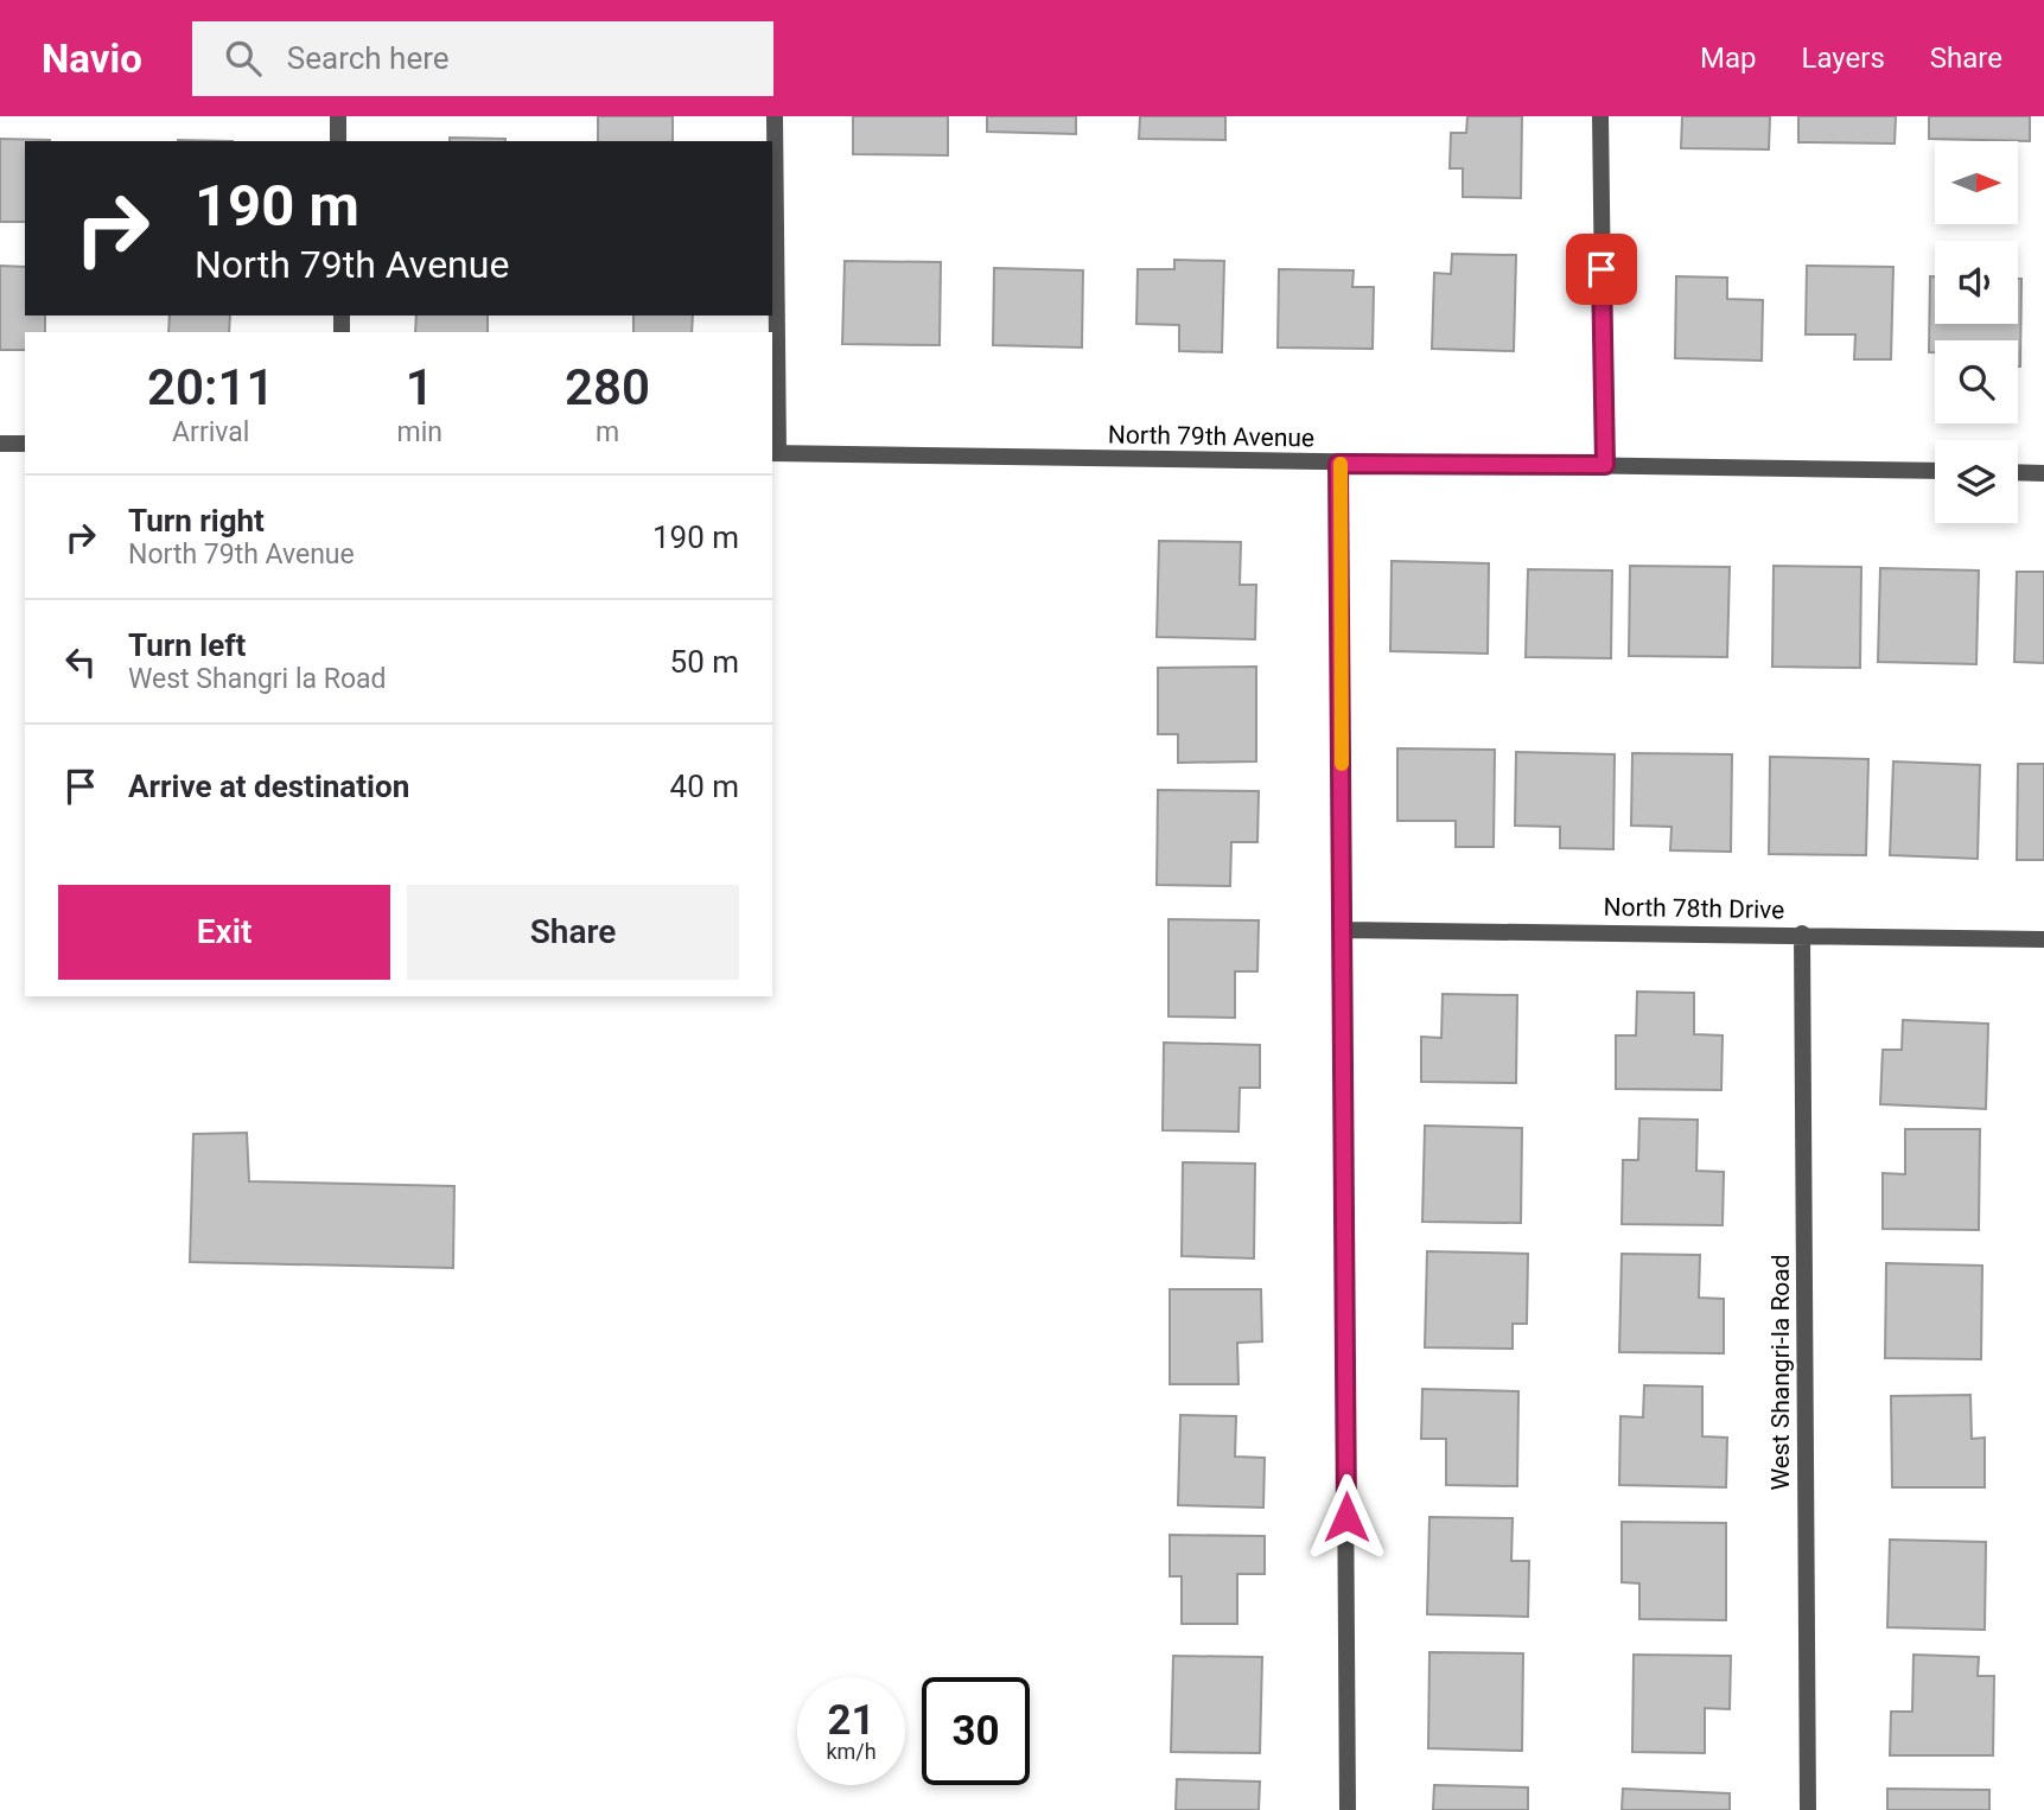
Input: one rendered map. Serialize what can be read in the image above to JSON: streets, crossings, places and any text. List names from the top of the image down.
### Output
{
  "streets": {
    "street": ["North 79th Avenue", "North 78th Drive", "West Shangri-la Road"]
  },
  "crossings": [
    ["North 78th Drive", "West Shangri-la Road"]
  ],
  "north": "right",
  "page": {
    "header": "Navio",
    "search": "Search here",
    "nav": ["Map", "Layers", "Share"],
    "turn": ["190 m", "North 79th Avenue"],
    "eta": [
      "20:11",
      "Arrival",
      "1",
      "min",
      "280",
      "m"
    ],
    "list": [
      {
        "name": "Turn right",
        "note": "North 79th Avenue",
        "value": "190 m"
      },
      {
        "name": "Turn left",
        "note": "West Shangri la Road",
        "value": "50 m"
      },
      {
        "name": "Arrive at destination",
        "value": "40 m"
      }
    ],
    "buttons": ["Exit", "Share"],
    "speed": "21 km/h",
    "limit": "30"
  }
}
